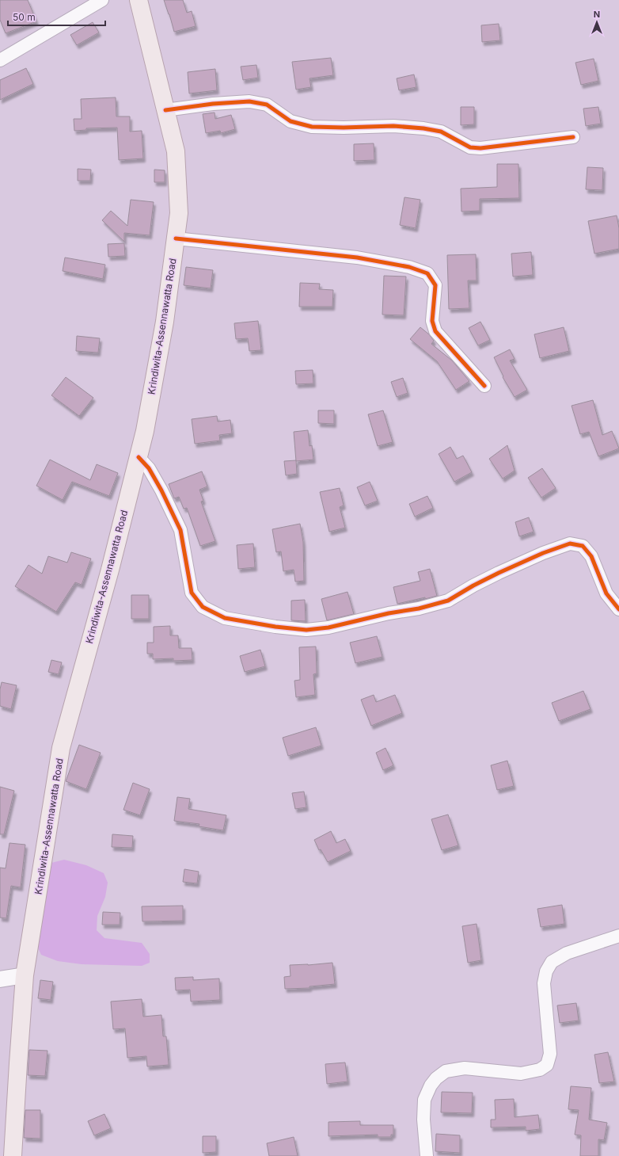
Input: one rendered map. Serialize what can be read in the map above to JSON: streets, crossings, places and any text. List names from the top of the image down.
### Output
{
  "streets": {
    "main road": ["Krindiwita-Assennawatta Road"]
  },
  "scale_bar": "50 m",
  "north": "top"
}
